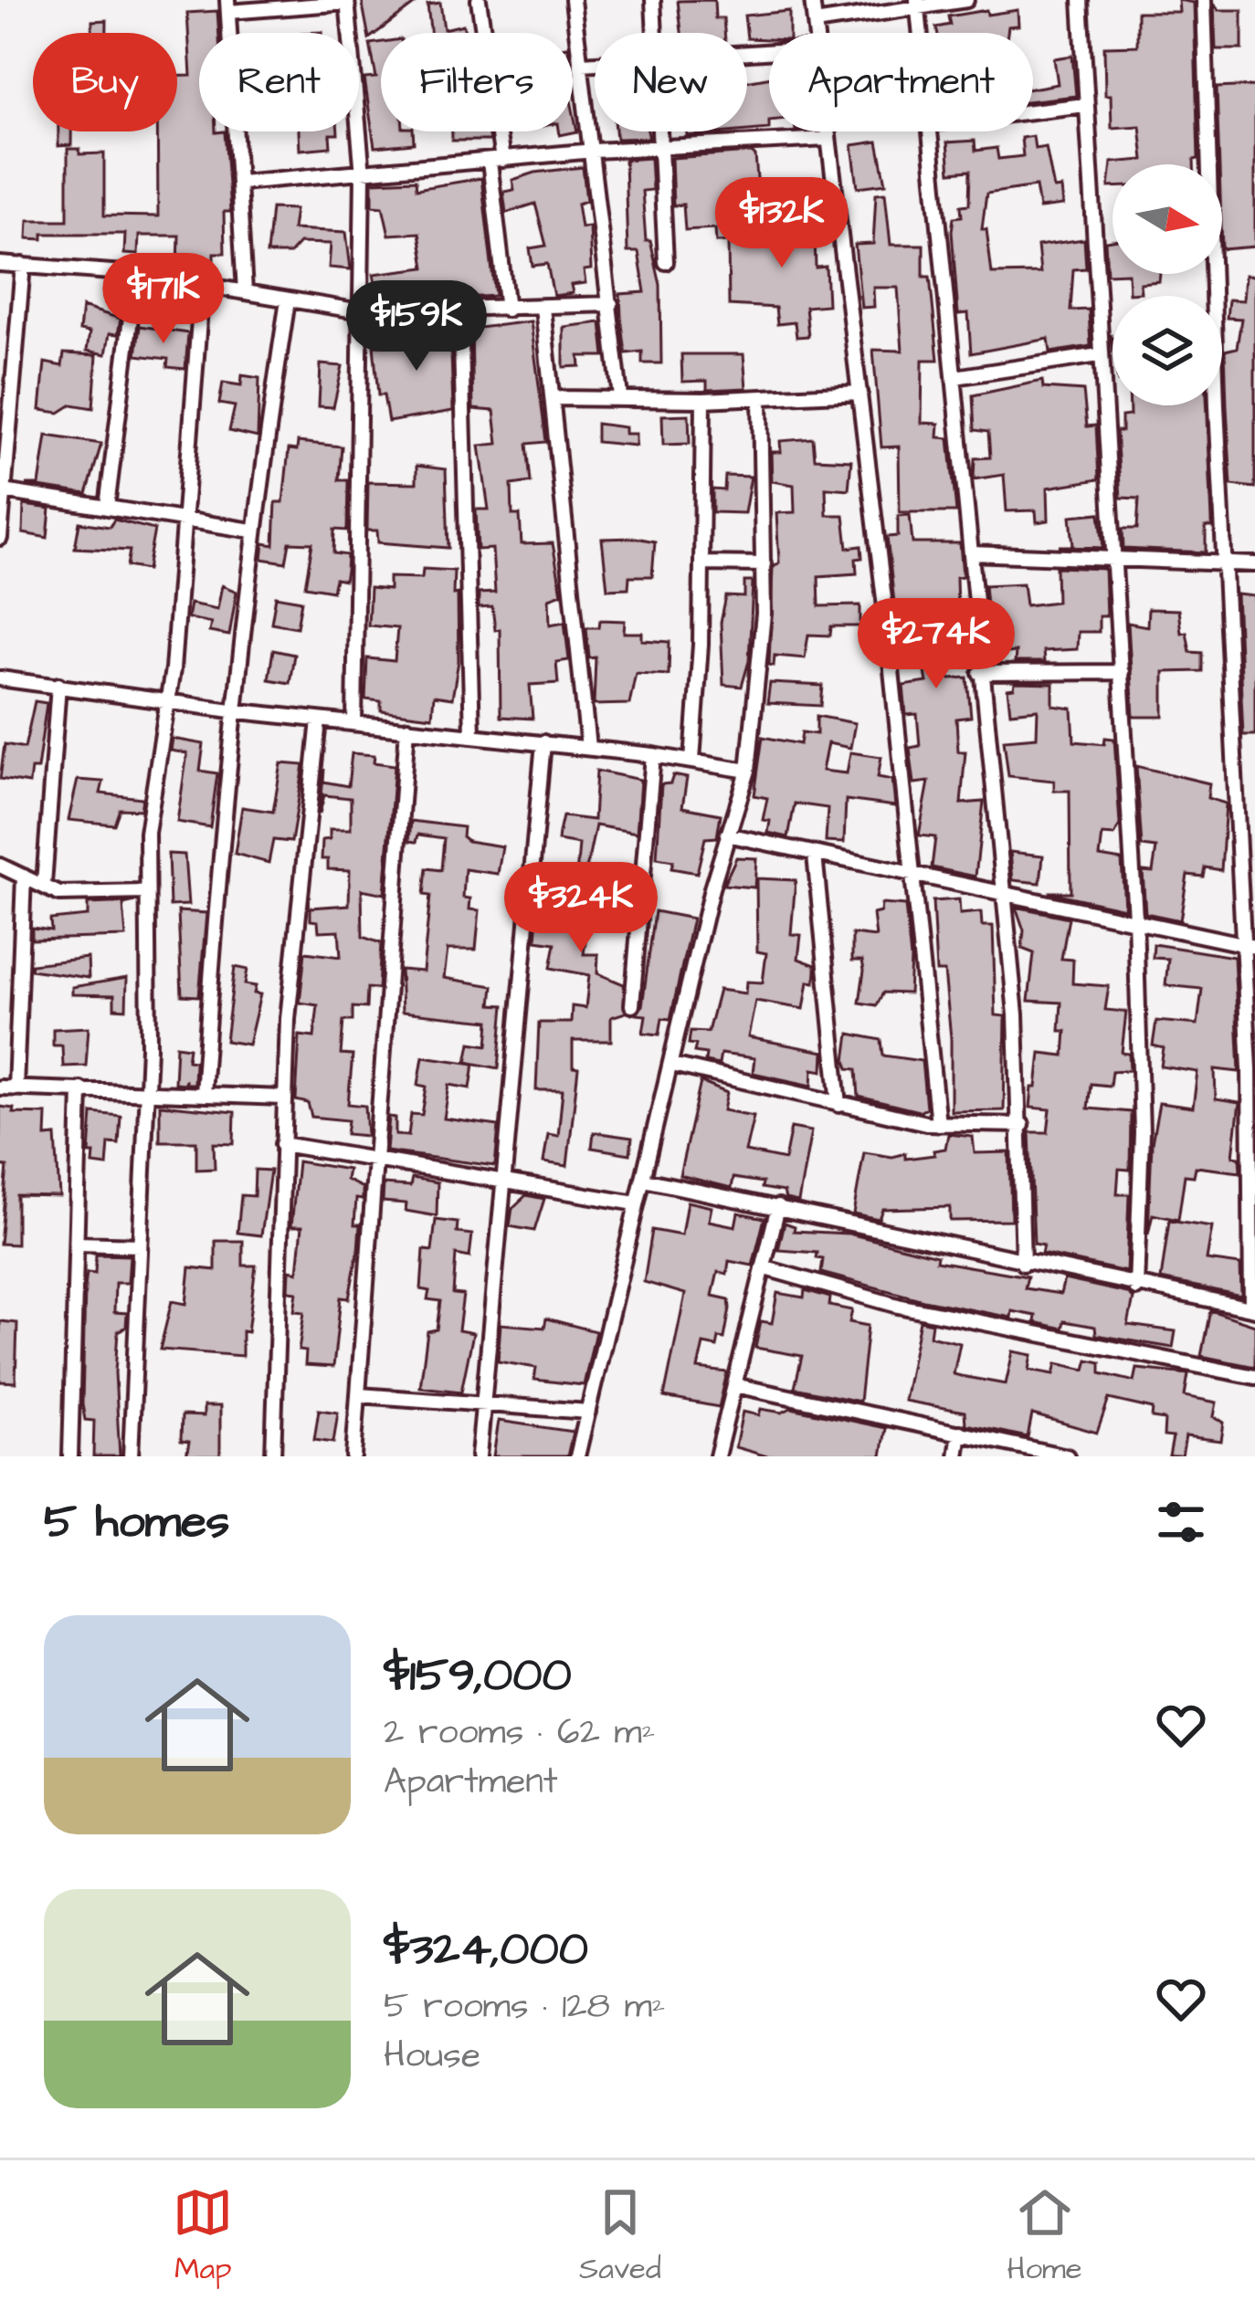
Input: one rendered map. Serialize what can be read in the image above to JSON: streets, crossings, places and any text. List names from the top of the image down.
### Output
{
  "north": "right",
  "page": {
    "chip": [
      "Buy",
      "Rent",
      "Filters",
      "New",
      "Apartment"
    ],
    "price": [
      "$132K",
      "$171K",
      "$159K",
      "$274K",
      "$324K"
    ],
    "heading": "5 homes",
    "list": [
      {
        "name": "$159,000",
        "note": "2 rooms · 62 m² · Apartment"
      },
      {
        "name": "$324,000",
        "note": "5 rooms · 128 m² · House"
      }
    ],
    "tabs": ["Map", "Saved", "Home"]
  }
}
